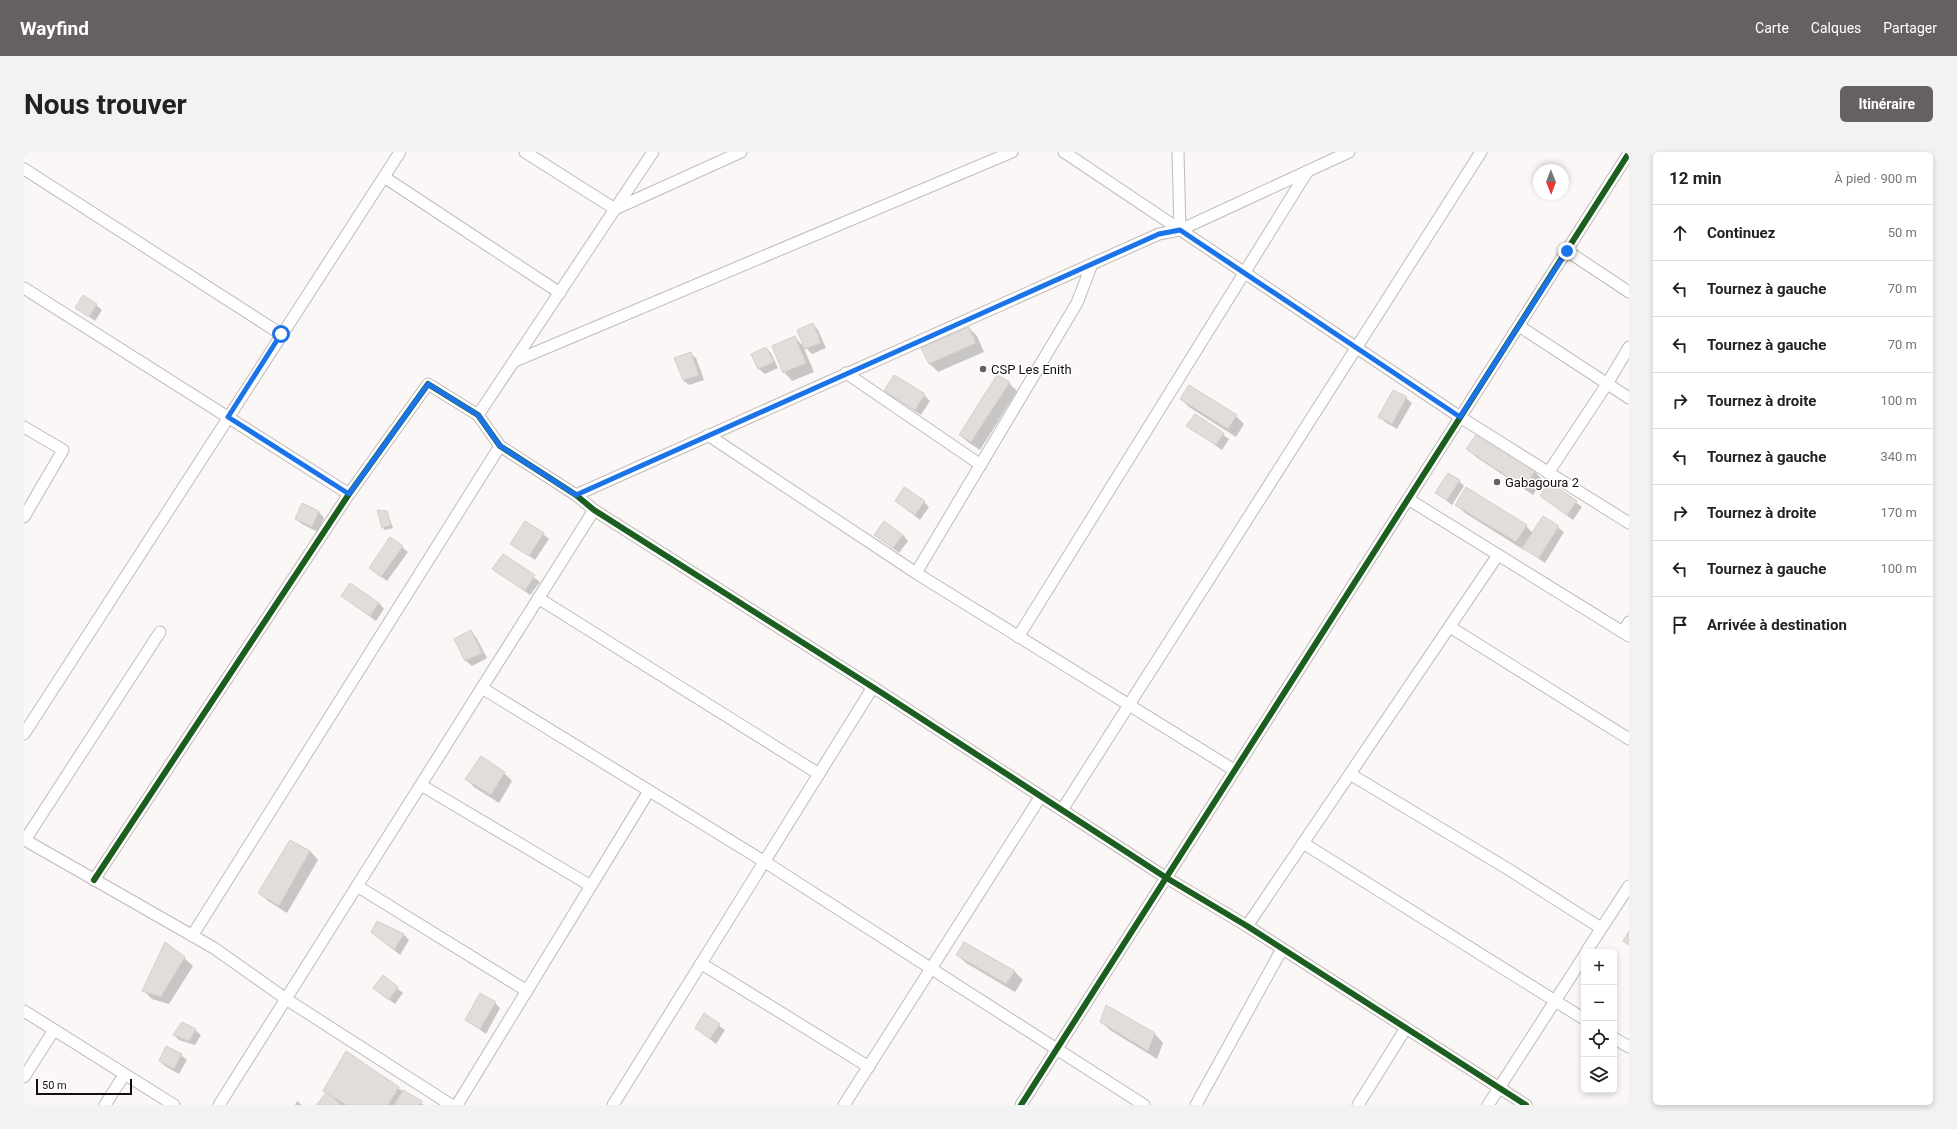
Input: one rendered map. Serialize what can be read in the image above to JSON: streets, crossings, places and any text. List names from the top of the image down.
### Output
{
  "places": ["CSP Les Enith", "Gabagoura 2"],
  "scale_bar": "50 m",
  "north": "bottom",
  "page": {
    "header": "Wayfind",
    "nav": ["Carte", "Calques", "Partager"],
    "buttons": "Itinéraire",
    "title": "Nous trouver",
    "heading": ["12 min", "À pied · 900 m"],
    "list": [
      ["Continuez", "50 m"],
      ["Tournez à gauche", "70 m"],
      ["Tournez à gauche", "70 m"],
      ["Tournez à droite", "100 m"],
      ["Tournez à gauche", "340 m"],
      ["Tournez à droite", "170 m"],
      ["Tournez à gauche", "100 m"],
      "Arrivée à destination"
    ],
    "map_buttons": ["+", "−"],
    "scale": "50 m"
  }
}
